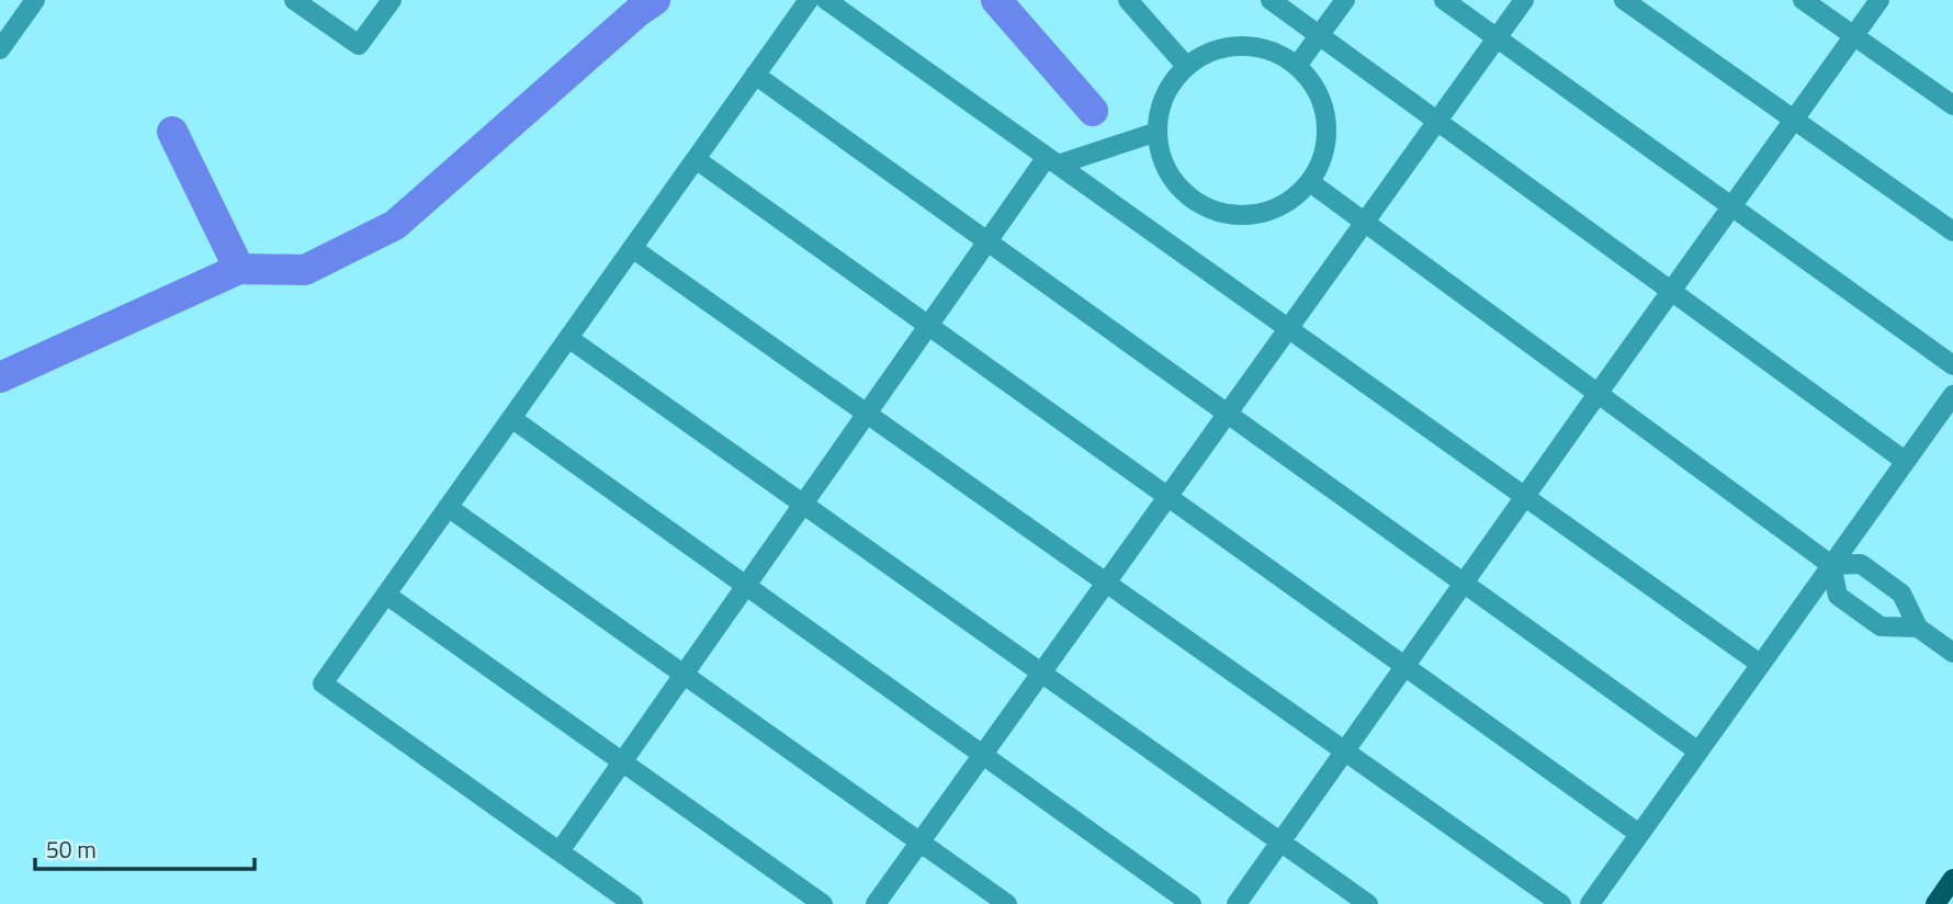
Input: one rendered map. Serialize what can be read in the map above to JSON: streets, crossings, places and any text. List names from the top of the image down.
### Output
{
  "scale_bar": "50 m"
}
